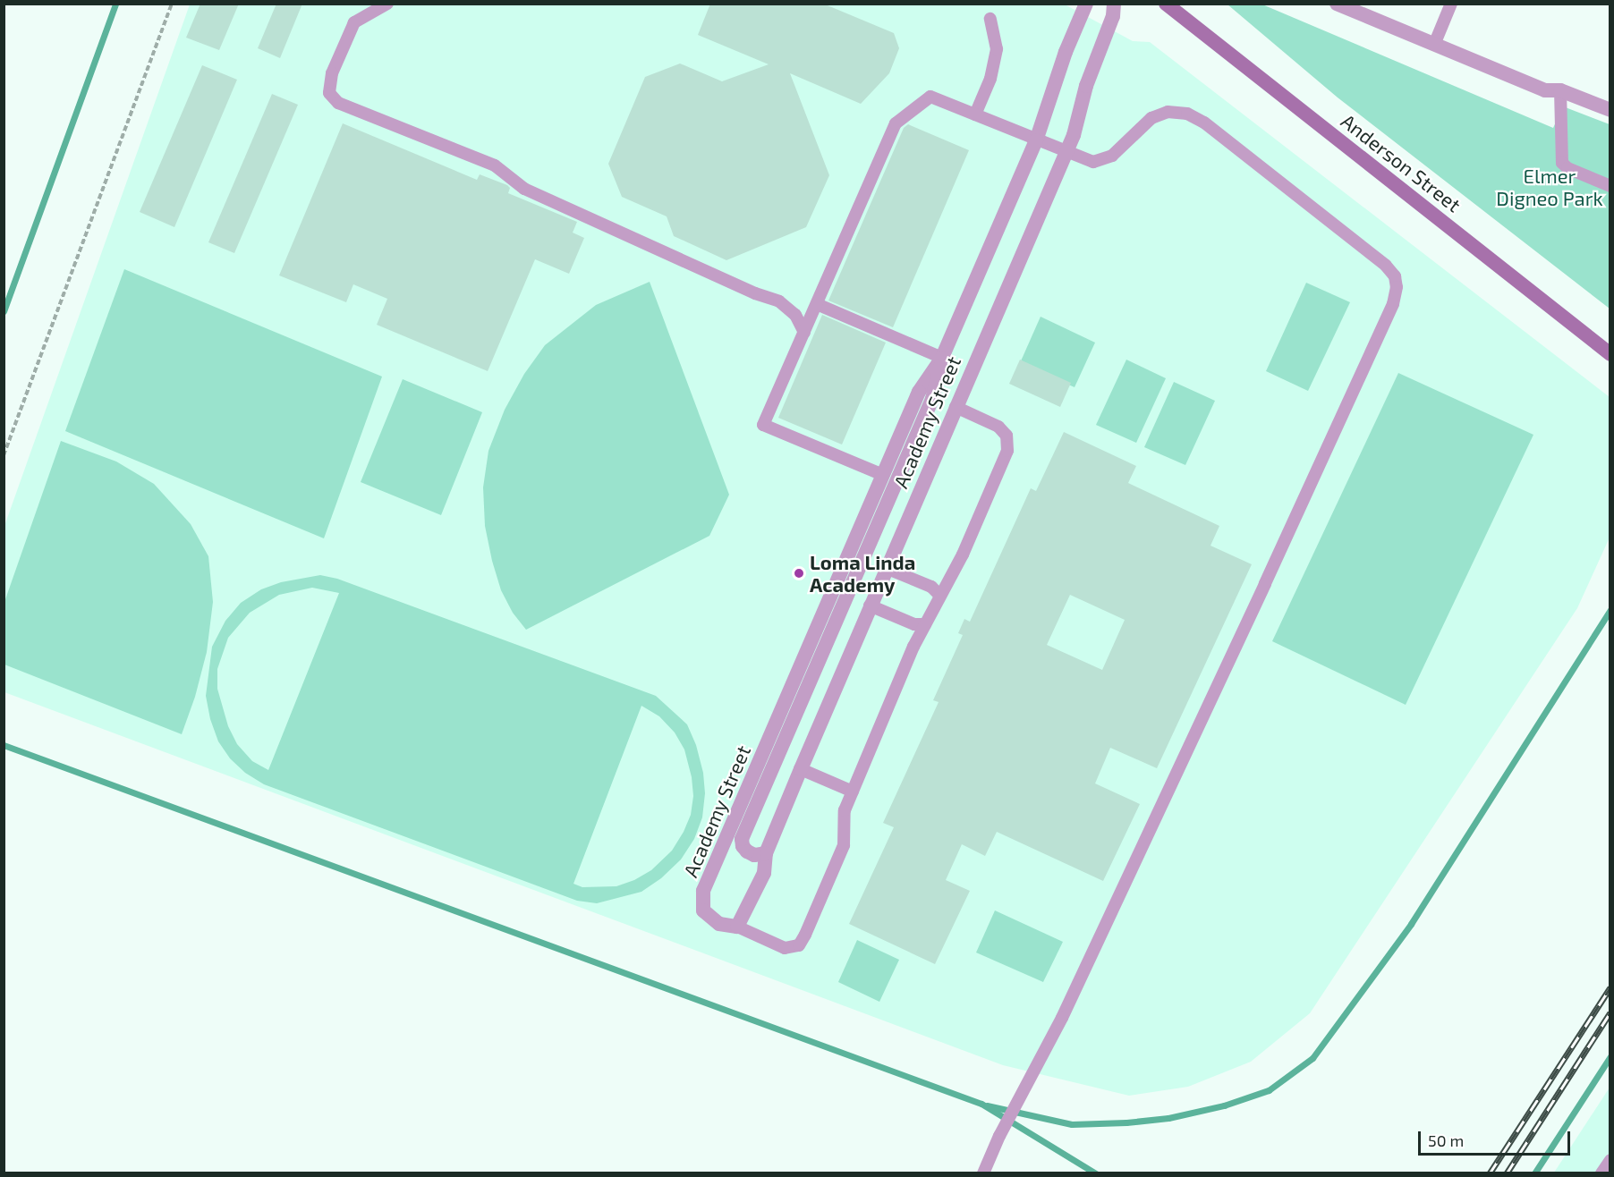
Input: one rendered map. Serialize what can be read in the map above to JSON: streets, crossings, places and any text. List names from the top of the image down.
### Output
{
  "streets": {
    "main road": ["Anderson Street"],
    "street": ["Academy Street"]
  },
  "parks": ["Elmer Digneo Park"],
  "places": ["Loma Linda Academy"],
  "scale_bar": "50 m"
}
